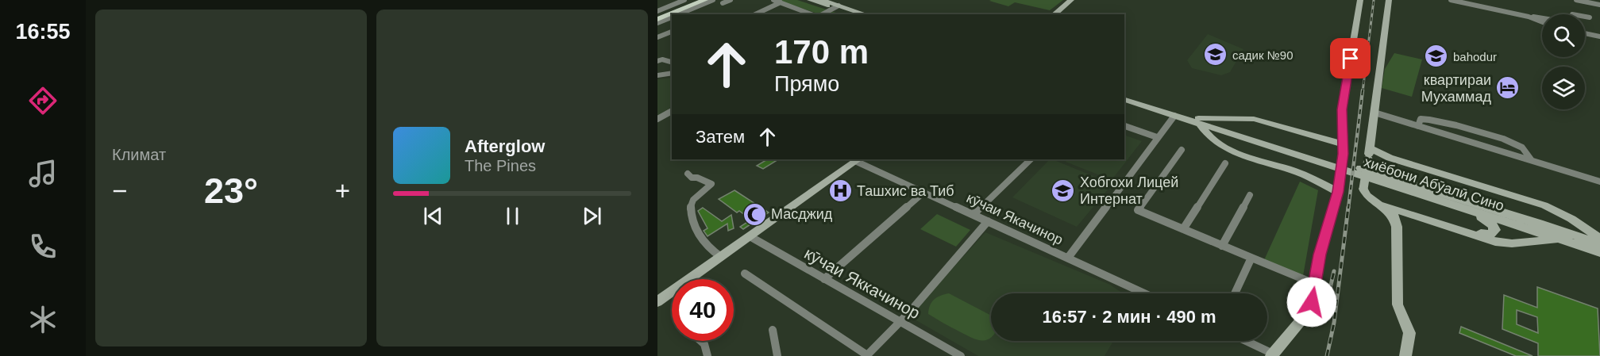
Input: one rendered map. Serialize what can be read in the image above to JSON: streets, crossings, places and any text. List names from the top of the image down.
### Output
{
  "streets": {
    "main road": ["хиёбони Абӯалӣ Сино"],
    "street": ["кӯчаи Якачинор", "кӯчаи Яккачинор"]
  },
  "places": {
    "school or university": ["садик №90", "bahodur", "Хобгохи Лицей Интернат"],
    "hotel": ["квартираи Мухаммад"],
    "hospital": ["Ташхис ва Тиб"],
    "mosque": ["Масджид"]
  },
  "page": {
    "tabs": "16:55",
    "tile": "Климат",
    "turn": ["170 m", "Прямо"],
    "then": "Затем",
    "song": ["Afterglow", "The Pines"],
    "heat": ["−", "23°", "+"],
    "limit": "40",
    "trip": "16:57 · 2 мин · 490 m"
  }
}
